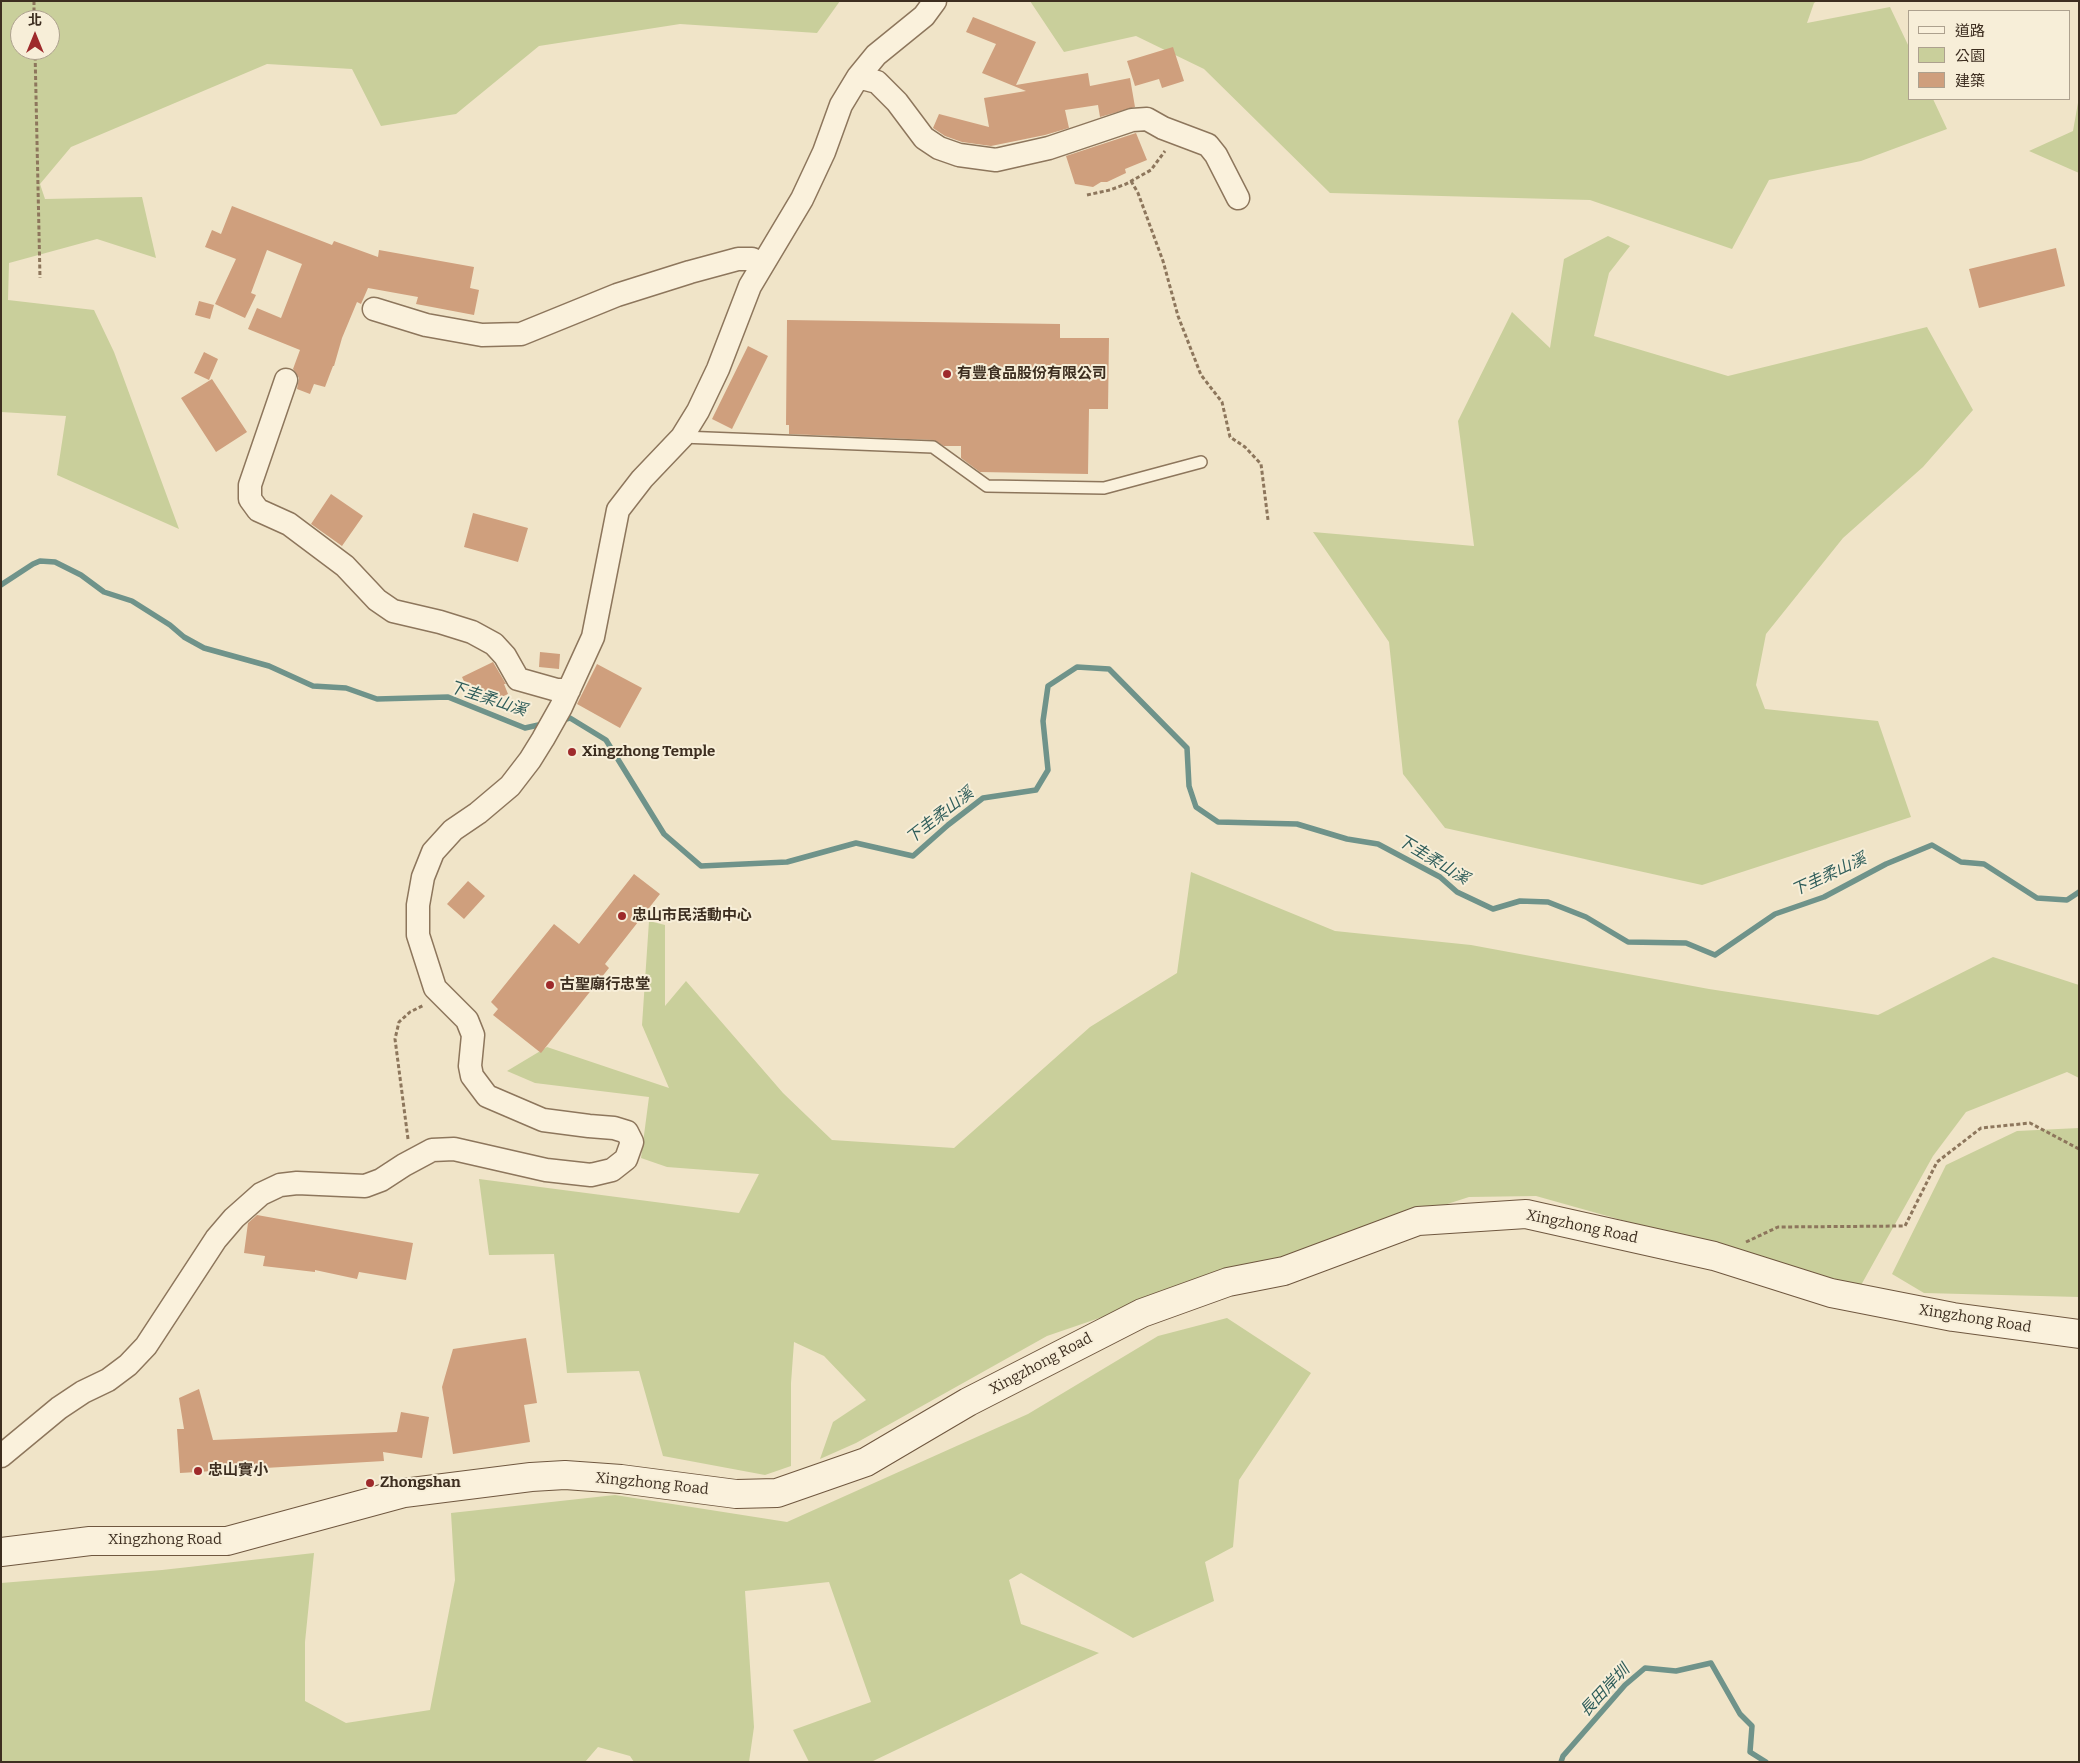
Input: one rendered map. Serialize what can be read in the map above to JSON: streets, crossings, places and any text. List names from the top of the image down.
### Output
{
  "streets": {
    "street": ["Xingzhong Road"]
  },
  "water": ["下圭柔山溪", "長田岸圳"],
  "places": [
    "有豐食品股份有限公司",
    "Xingzhong Temple",
    "忠山市民活動中心",
    "古聖廟行忠堂",
    "忠山實小",
    "Zhongshan"
  ],
  "legend": ["道路", "公園", "建築"],
  "north": "top"
}
